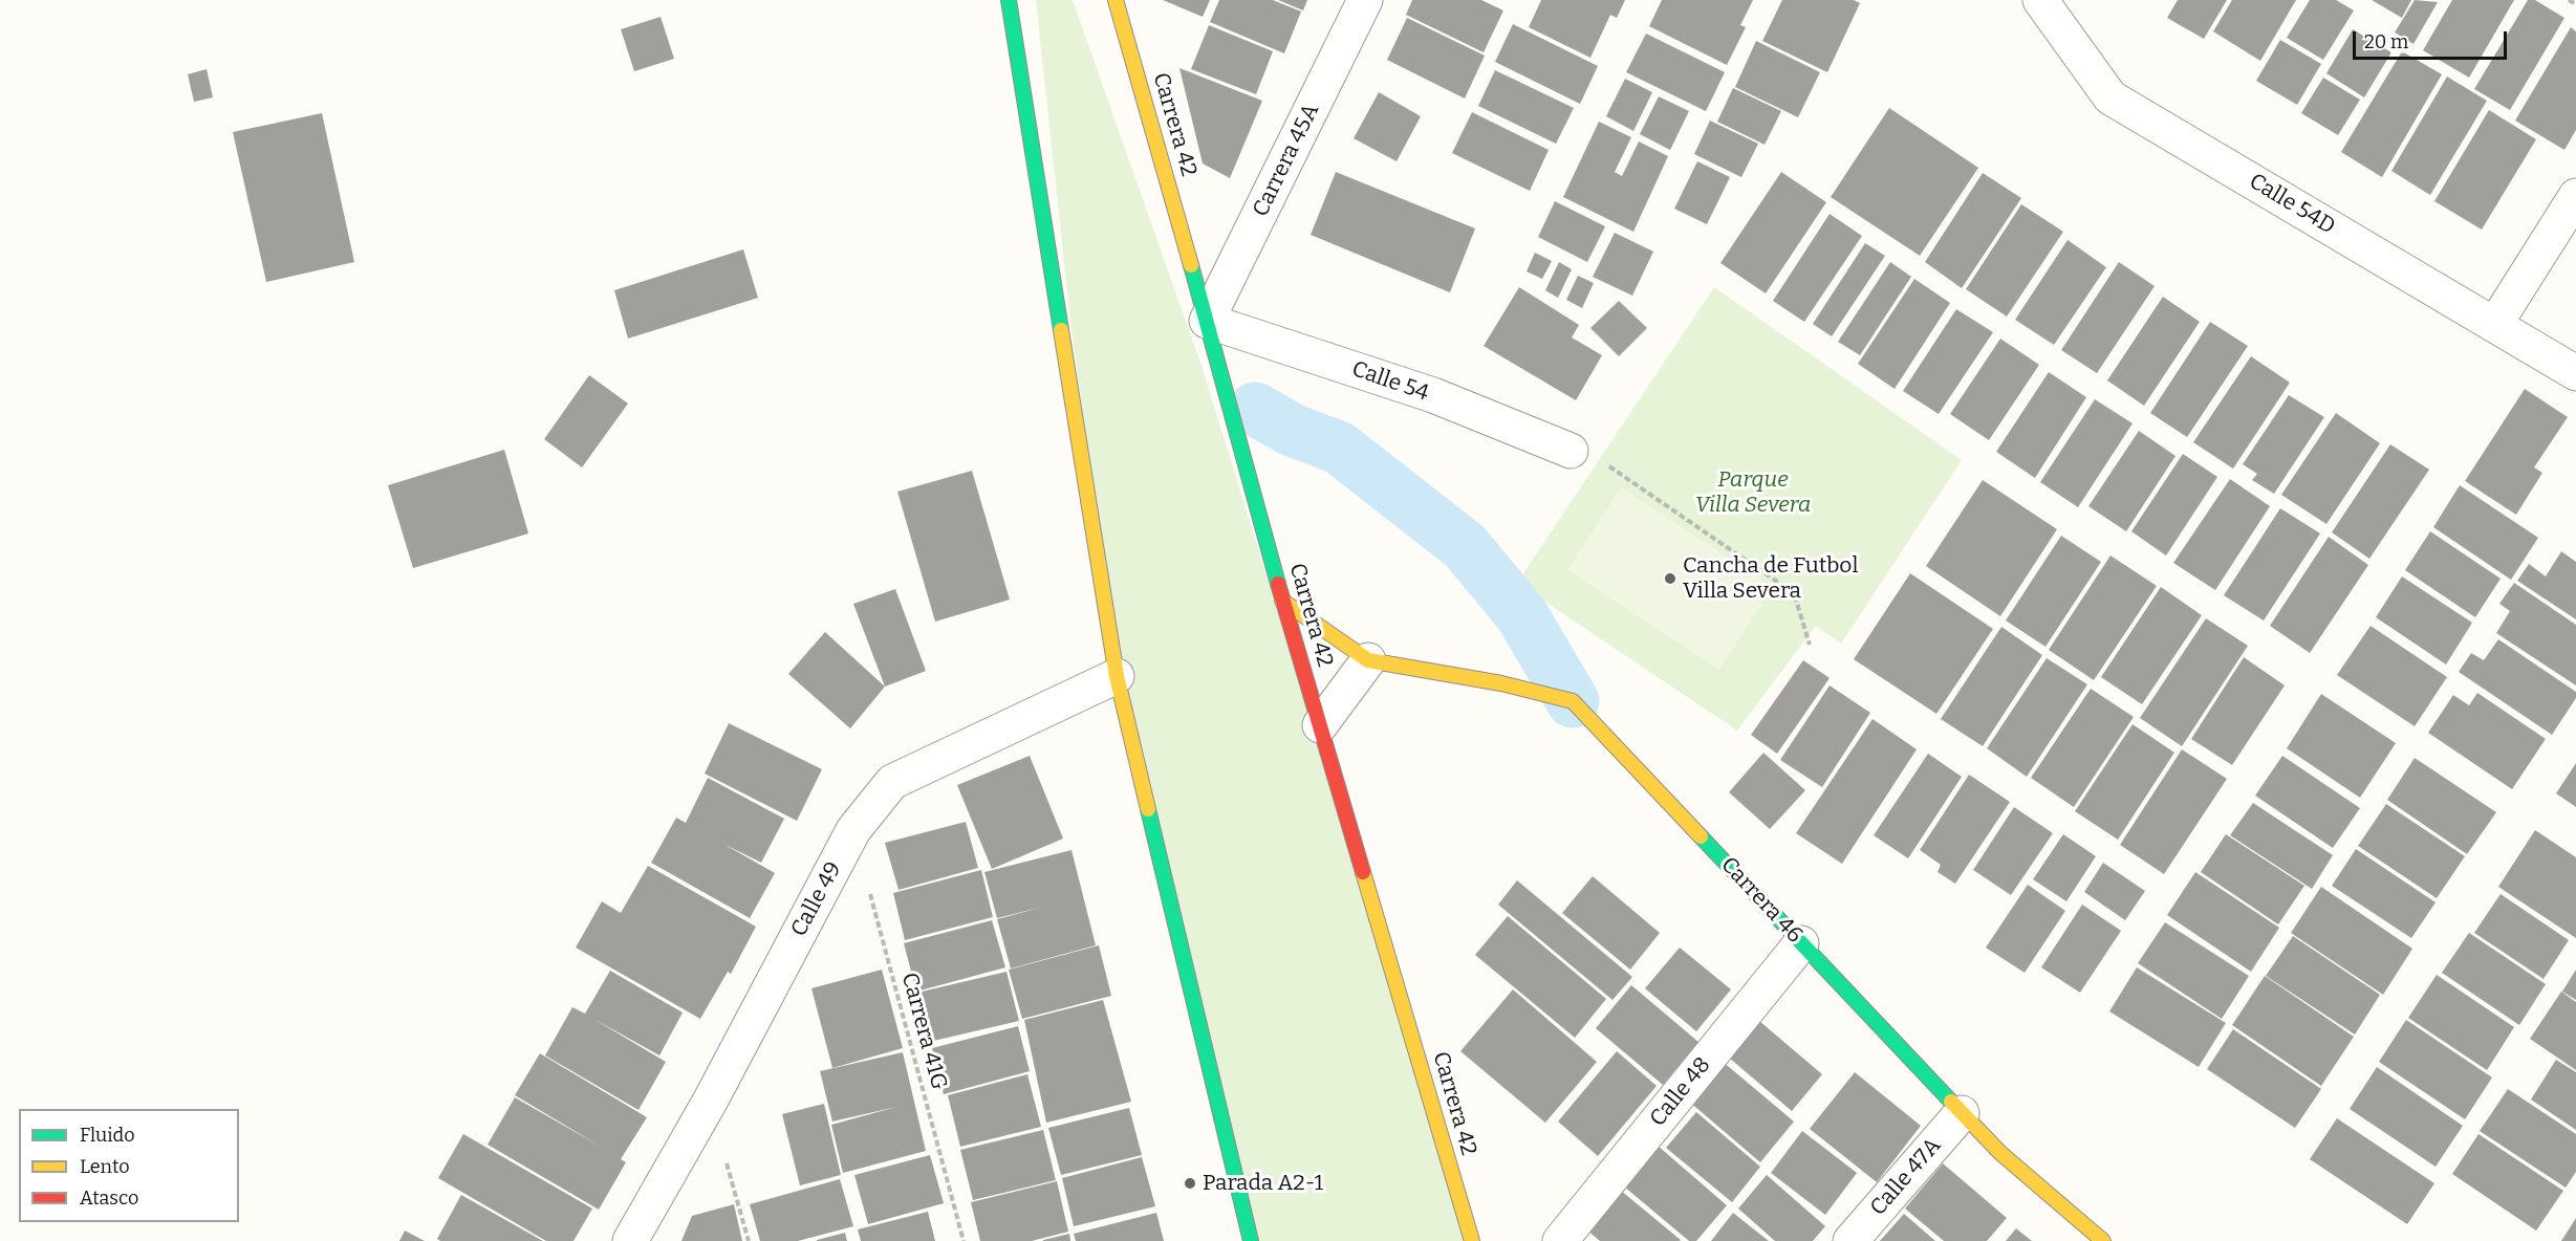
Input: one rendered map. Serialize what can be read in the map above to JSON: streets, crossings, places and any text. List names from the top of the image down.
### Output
{
  "streets": {
    "street": [
      "Carrera 42",
      "Carrera 45A",
      "Calle 54D",
      "Calle 54",
      "Calle 49",
      "Carrera 46",
      "Calle 48",
      "Calle 47A"
    ],
    "path": ["Carrera 41G"]
  },
  "crossings": [
    ["Carrera 42", "Carrera 45A"],
    ["Carrera 42", "Calle 54"],
    ["Carrera 42", "Carrera 46"],
    ["Carrera 45A", "Calle 54"],
    ["Calle 49", "Carrera 41G"],
    ["Carrera 46", "Calle 48"],
    ["Carrera 46", "Calle 47A"]
  ],
  "parks": ["Parque Villa Severa"],
  "places": ["Cancha de Futbol Villa Severa", "Parada A2-1"],
  "legend": ["Fluido", "Lento", "Atasco"],
  "scale_bar": "20 m"
}
